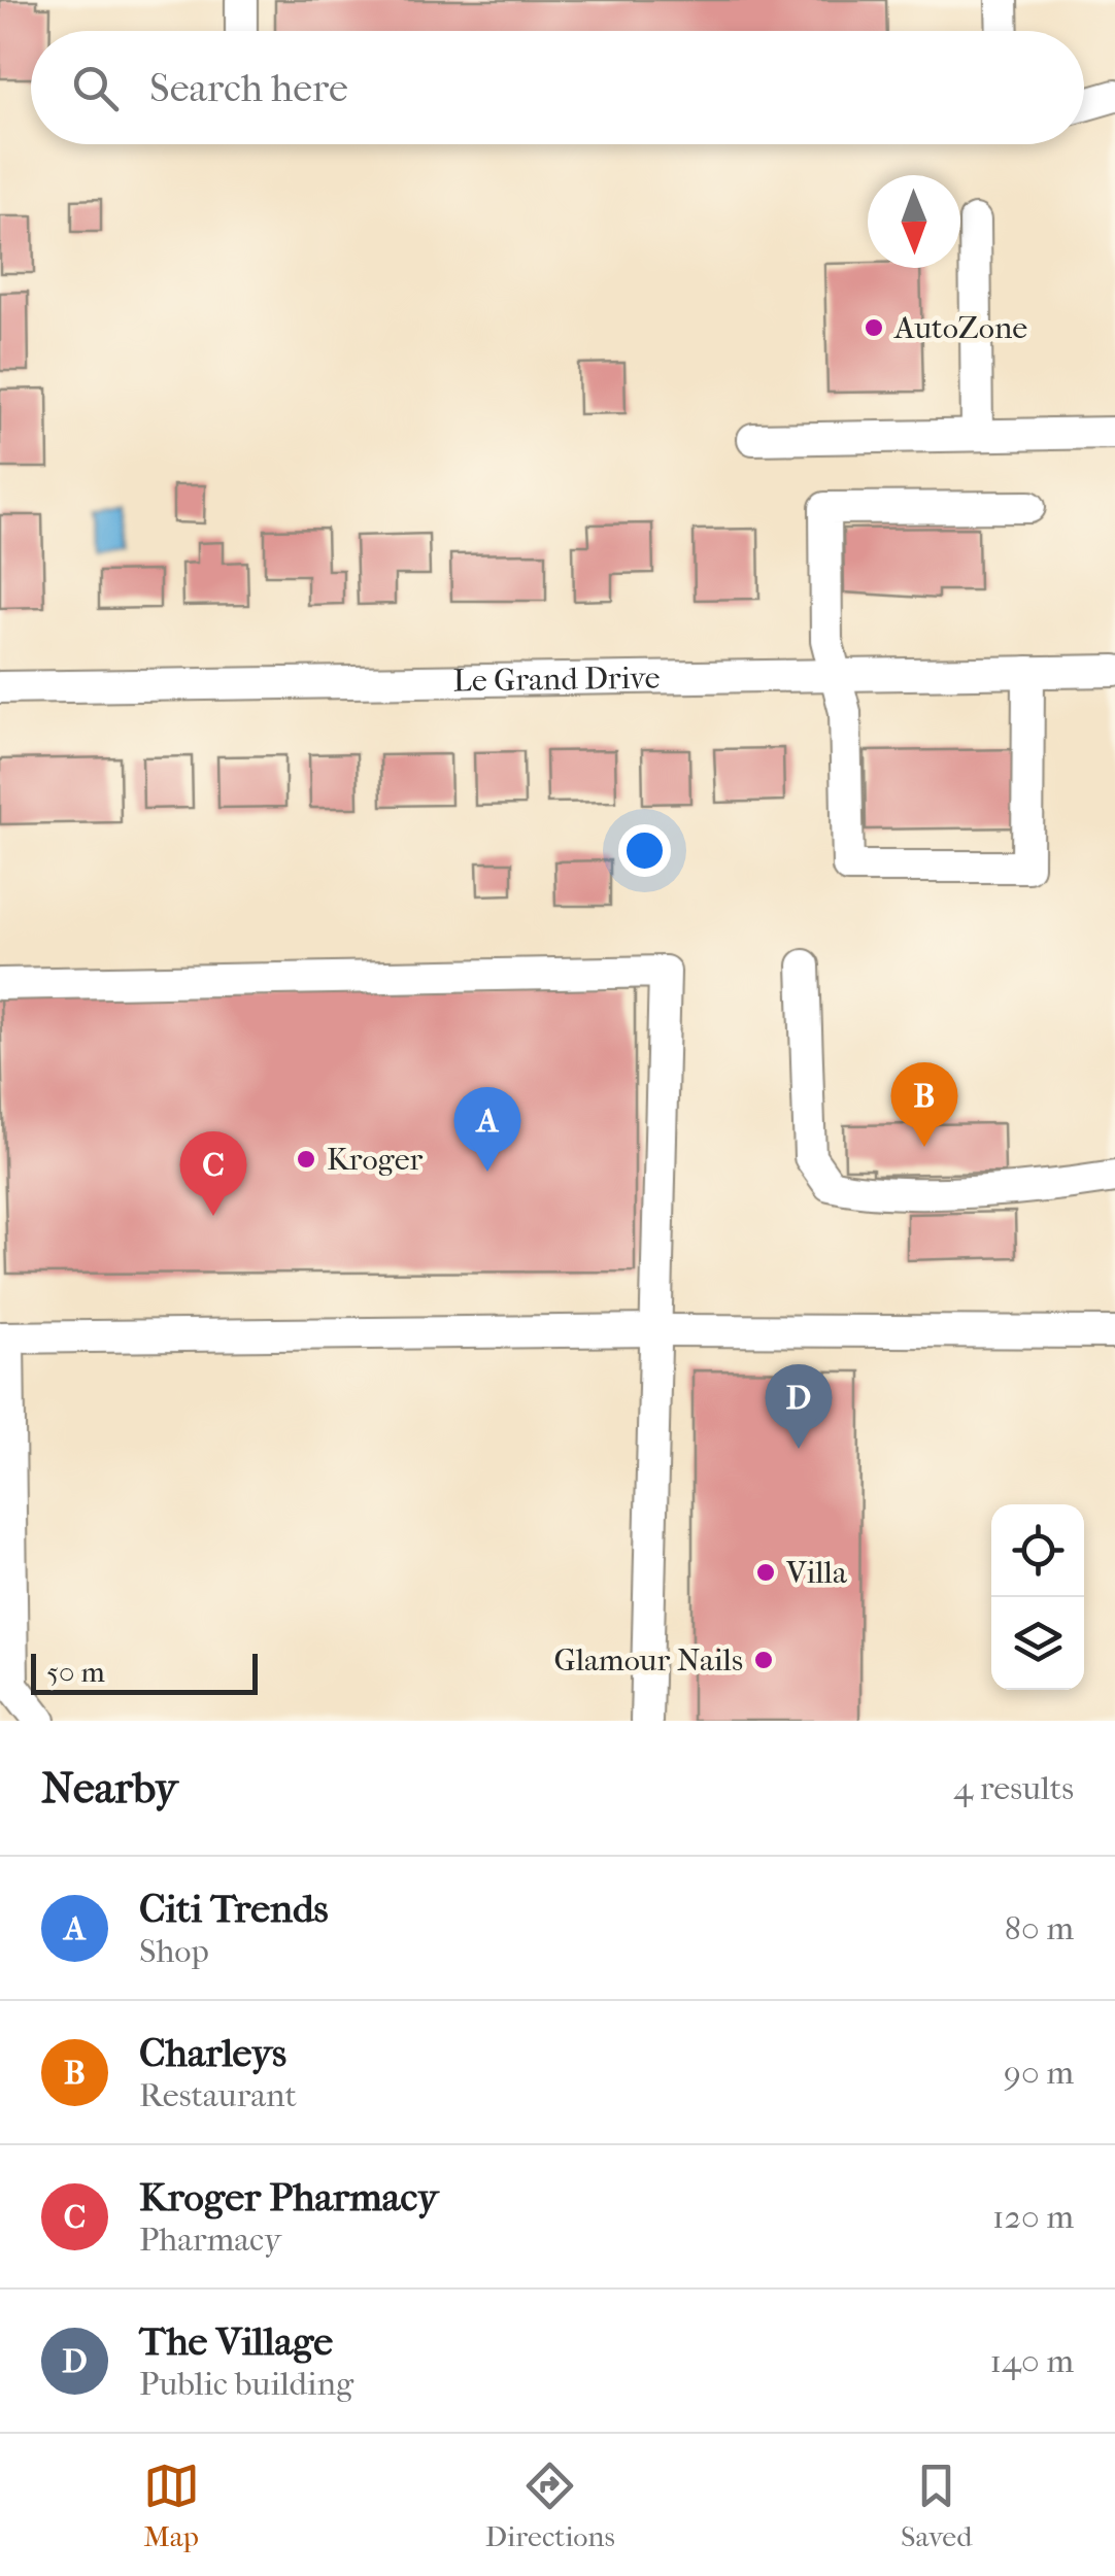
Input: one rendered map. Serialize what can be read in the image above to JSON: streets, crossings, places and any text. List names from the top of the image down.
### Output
{
  "streets": {
    "street": ["Le Grand Drive"]
  },
  "places": [
    "AutoZone",
    "Kroger",
    "Villa",
    "Glamour Nails"
  ],
  "scale_bar": "50 m",
  "north": "bottom",
  "page": {
    "search": "Search here",
    "pins": [
      "B",
      "A",
      "C",
      "D"
    ],
    "scale": "50 m",
    "heading": ["Nearby", "4 results"],
    "list": [
      {
        "mark": "A",
        "name": "Citi Trends",
        "note": "Shop",
        "value": "80 m"
      },
      {
        "mark": "B",
        "name": "Charleys",
        "note": "Restaurant",
        "value": "90 m"
      },
      {
        "mark": "C",
        "name": "Kroger Pharmacy",
        "note": "Pharmacy",
        "value": "120 m"
      },
      {
        "mark": "D",
        "name": "The Village",
        "note": "Public building",
        "value": "140 m"
      }
    ],
    "nav": ["Map", "Directions", "Saved"]
  }
}
